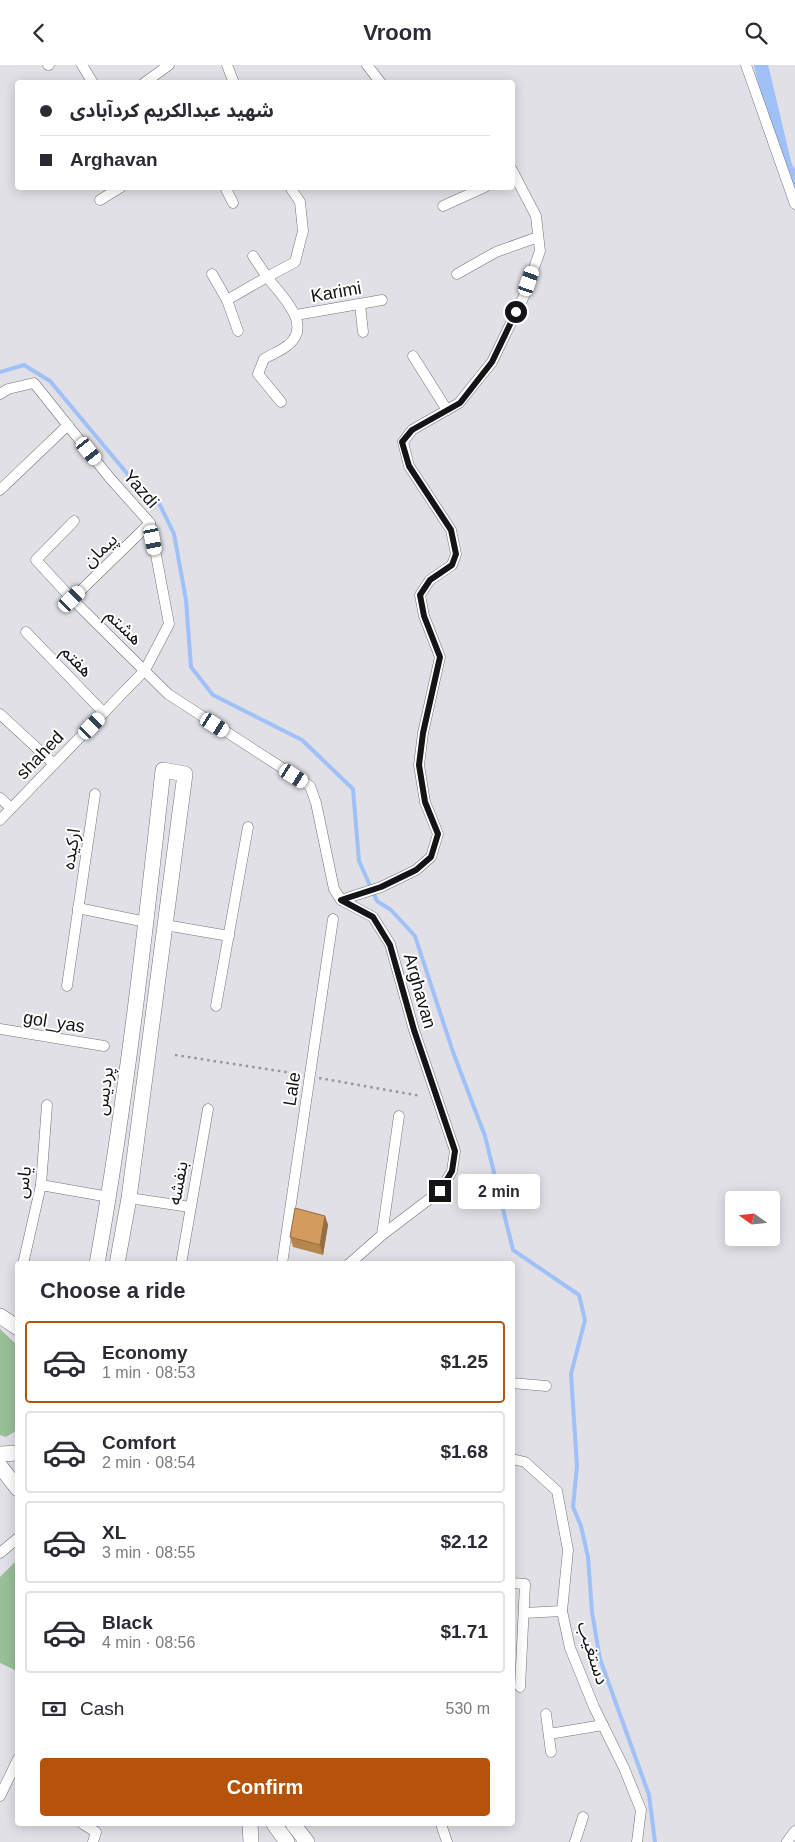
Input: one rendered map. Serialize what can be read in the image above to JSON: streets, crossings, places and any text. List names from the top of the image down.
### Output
{
  "streets": {
    "street": [
      "Karimi",
      "Yazdi",
      "پیمان",
      "هشتم",
      "هفتم",
      "shahed",
      "ارکیده",
      "Arghavan",
      "gol_yas",
      "Lale",
      "پردیس",
      "یاس",
      "بنفشه",
      "دستغیب"
    ]
  },
  "crossings": [
    ["Yazdi", "پیمان"],
    ["Yazdi", "هشتم"],
    ["Yazdi", "shahed"],
    ["پیمان", "هشتم"],
    ["هشتم", "shahed"],
    ["هفتم", "shahed"]
  ],
  "north": "left",
  "page": {
    "header": "Vroom",
    "banner": ["شهید عبدالکریم کردآبادی", "Arghavan"],
    "bubble": "2 min",
    "heading": "Choose a ride",
    "list": [
      {
        "name": "Economy",
        "note": "1 min · 08:53",
        "value": "$1.25"
      },
      {
        "name": "Comfort",
        "note": "2 min · 08:54",
        "value": "$1.68"
      },
      {
        "name": "XL",
        "note": "3 min · 08:55",
        "value": "$2.12"
      },
      {
        "name": "Black",
        "note": "4 min · 08:56",
        "value": "$1.71"
      }
    ],
    "pay": ["Cash", "530 m"],
    "buttons": "Confirm"
  }
}
